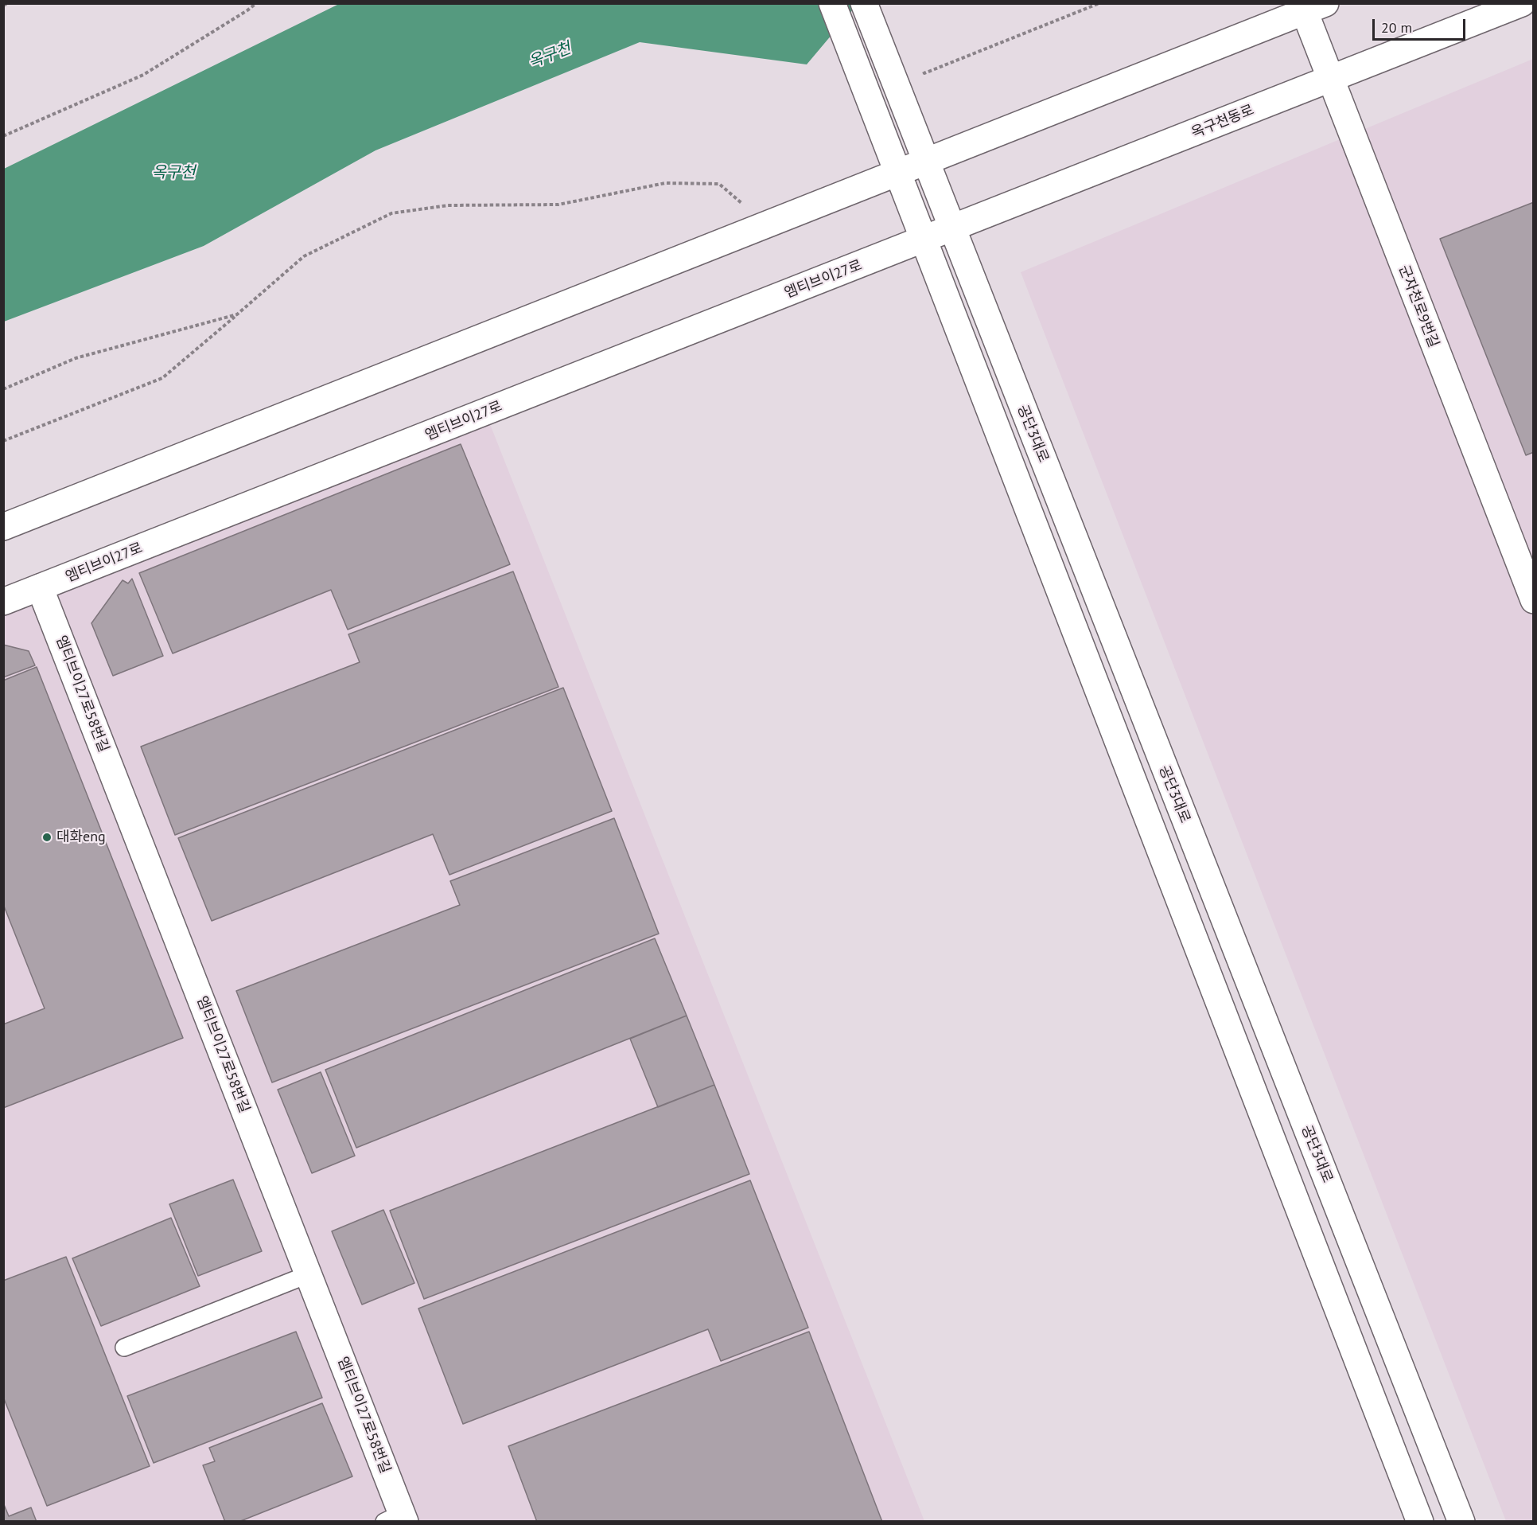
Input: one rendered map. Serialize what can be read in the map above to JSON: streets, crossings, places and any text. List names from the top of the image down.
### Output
{
  "streets": {
    "main road": [
      "옥구천동로",
      "엠티브이27로",
      "군자천로9번길",
      "공단3대로",
      "엠티브이27로58번길"
    ]
  },
  "crossings": [
    ["옥구천동로", "엠티브이27로"],
    ["옥구천동로", "군자천로9번길"],
    ["옥구천동로", "공단3대로"],
    ["엠티브이27로", "엠티브이27로58번길"]
  ],
  "water": ["옥구천"],
  "places": ["대화eng"],
  "scale_bar": "20 m"
}
